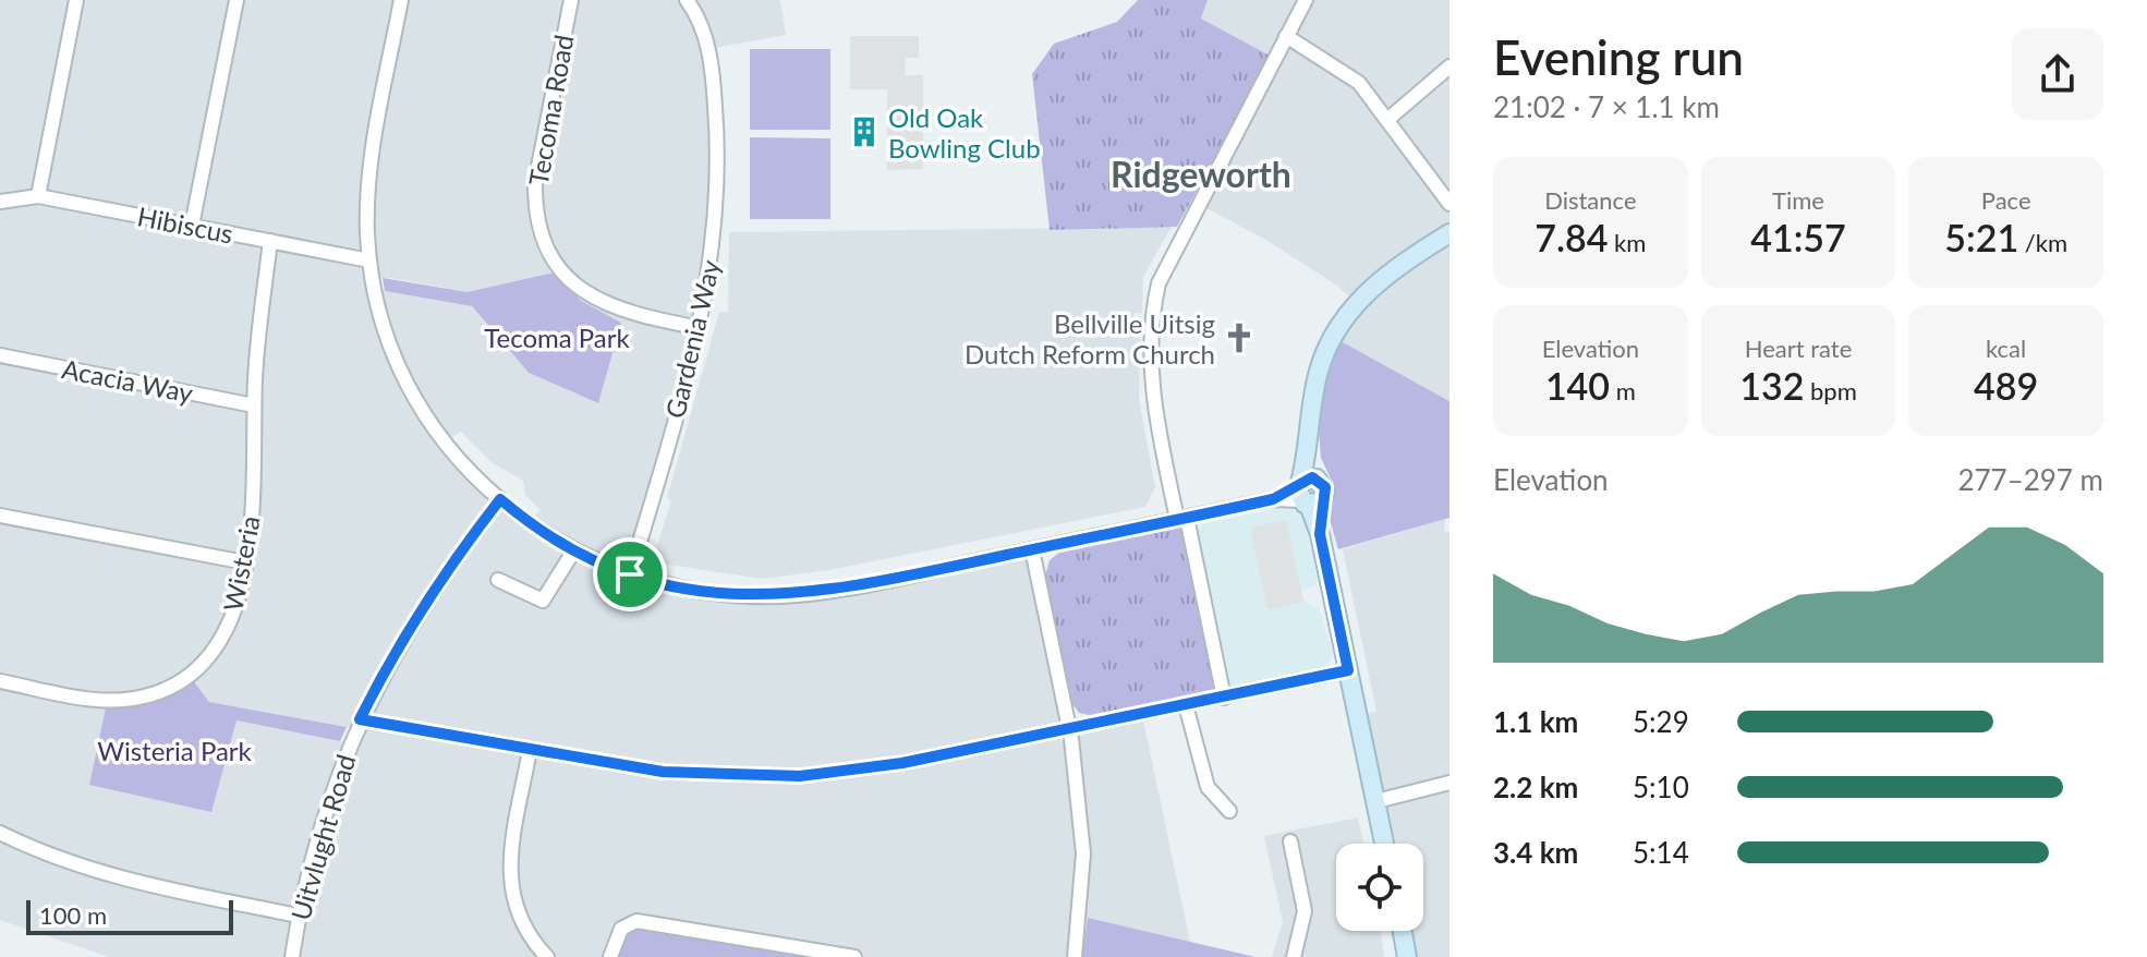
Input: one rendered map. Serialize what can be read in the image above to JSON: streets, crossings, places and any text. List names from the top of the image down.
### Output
{
  "streets": {
    "street": [
      "Tecoma Road",
      "Hibiscus",
      "Gardenia Way",
      "Acacia Way",
      "Wisteria",
      "Uitvlught Road"
    ]
  },
  "crossings": [
    ["Tecoma Road", "Gardenia Way"],
    ["Hibiscus", "Wisteria"],
    ["Acacia Way", "Wisteria"]
  ],
  "districts": ["Ridgeworth"],
  "parks": ["Tecoma Park", "Wisteria Park"],
  "places": {
    "building": ["Old Oak Bowling Club"],
    "church": ["Bellville Uitsig Dutch Reform Church"]
  },
  "scale_bar": "100 m",
  "page": {
    "heading": ["Evening run", "21:02 · 7 × 1.1 km"],
    "stats": [
      ["Distance", "7.84 km"],
      ["Time", "41:57"],
      ["Pace", "5:21 /km"],
      ["Elevation", "140 m"],
      ["Heart rate", "132 bpm"],
      ["kcal", "489"]
    ],
    "chart": ["Elevation", "277–297 m"],
    "list": [
      {
        "name": "1.1 km",
        "note": "5:29"
      },
      {
        "name": "2.2 km",
        "note": "5:10"
      },
      {
        "name": "3.4 km",
        "note": "5:14"
      }
    ],
    "scale": "100 m"
  }
}
